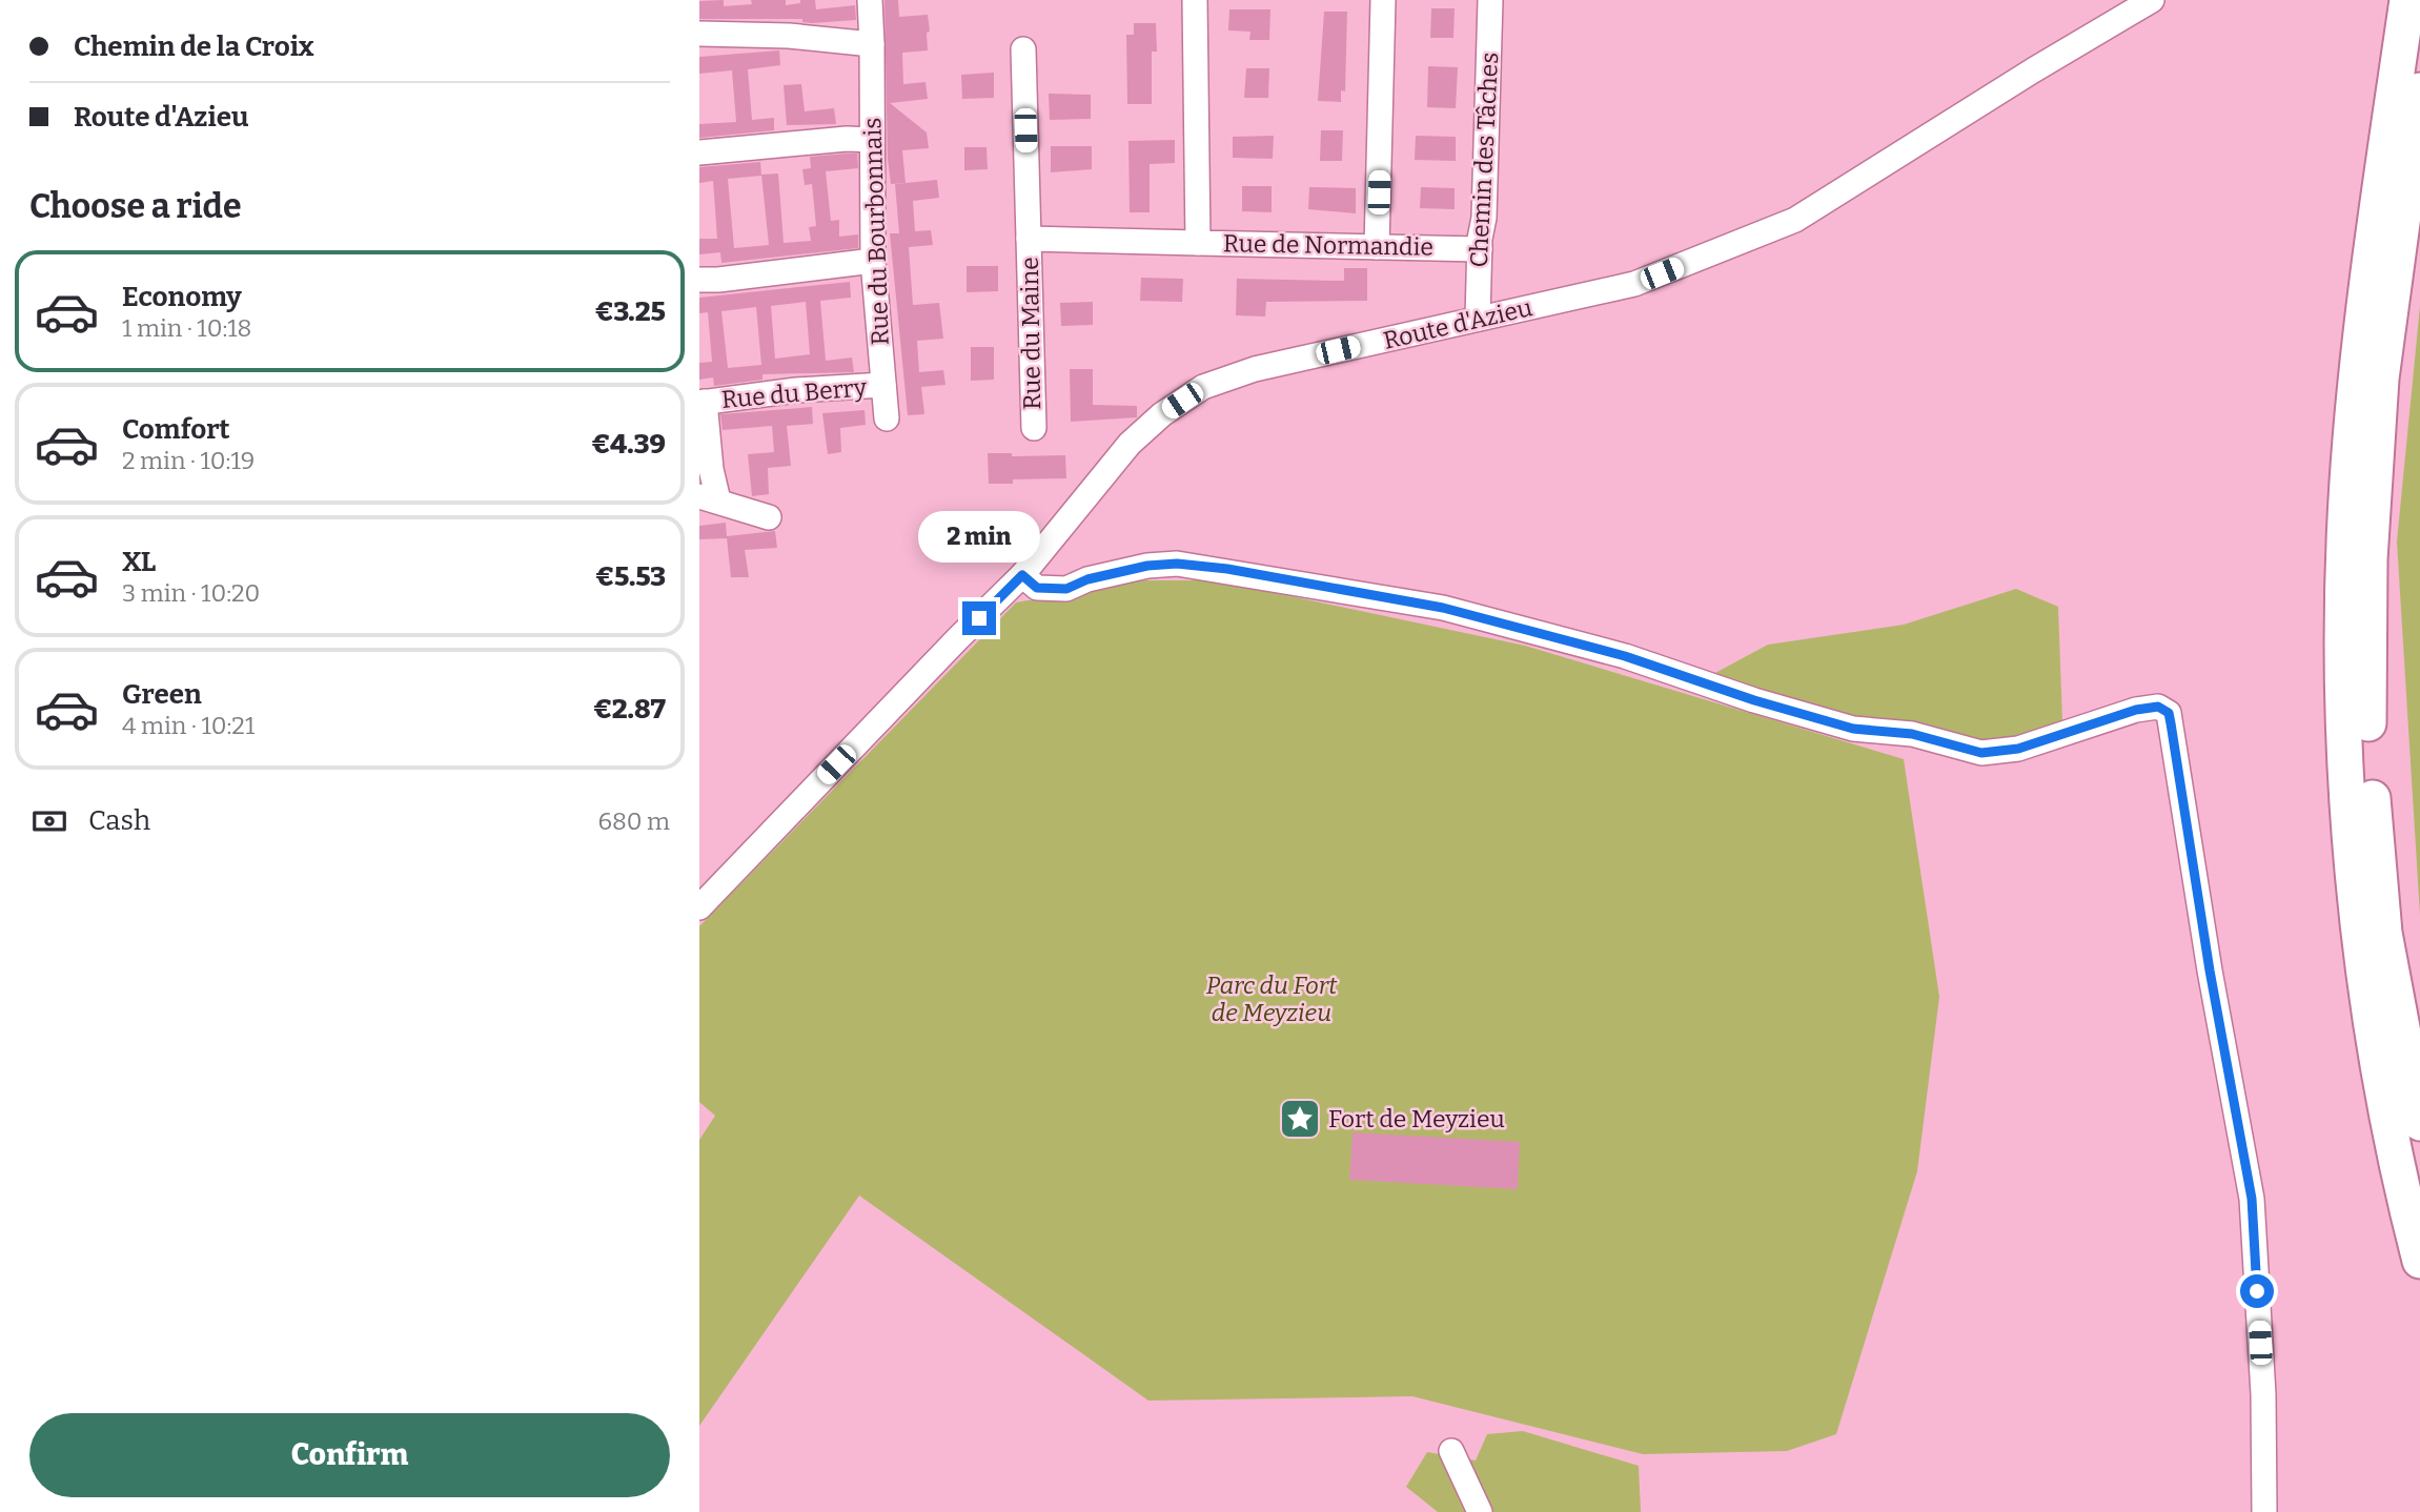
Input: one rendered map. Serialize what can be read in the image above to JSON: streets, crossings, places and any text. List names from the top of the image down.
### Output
{
  "streets": {
    "street": [
      "Chemin des Tâches",
      "Rue du Bourbonnais",
      "Rue de Normandie",
      "Route d'Azieu",
      "Rue du Maine",
      "Rue du Berry"
    ]
  },
  "crossings": [
    ["Chemin des Tâches", "Rue de Normandie"],
    ["Chemin des Tâches", "Route d'Azieu"],
    ["Rue du Bourbonnais", "Rue du Berry"],
    ["Rue de Normandie", "Rue du Maine"]
  ],
  "parks": ["Parc du Fort de Meyzieu"],
  "places": {
    "place": ["Fort de Meyzieu"]
  },
  "page": {
    "banner": ["Chemin de la Croix", "Route d'Azieu"],
    "heading": "Choose a ride",
    "list": [
      {
        "name": "Economy",
        "note": "1 min · 10:18",
        "value": "€3.25"
      },
      {
        "name": "Comfort",
        "note": "2 min · 10:19",
        "value": "€4.39"
      },
      {
        "name": "XL",
        "note": "3 min · 10:20",
        "value": "€5.53"
      },
      {
        "name": "Green",
        "note": "4 min · 10:21",
        "value": "€2.87"
      }
    ],
    "bubble": "2 min",
    "pay": ["Cash", "680 m"],
    "buttons": "Confirm"
  }
}
